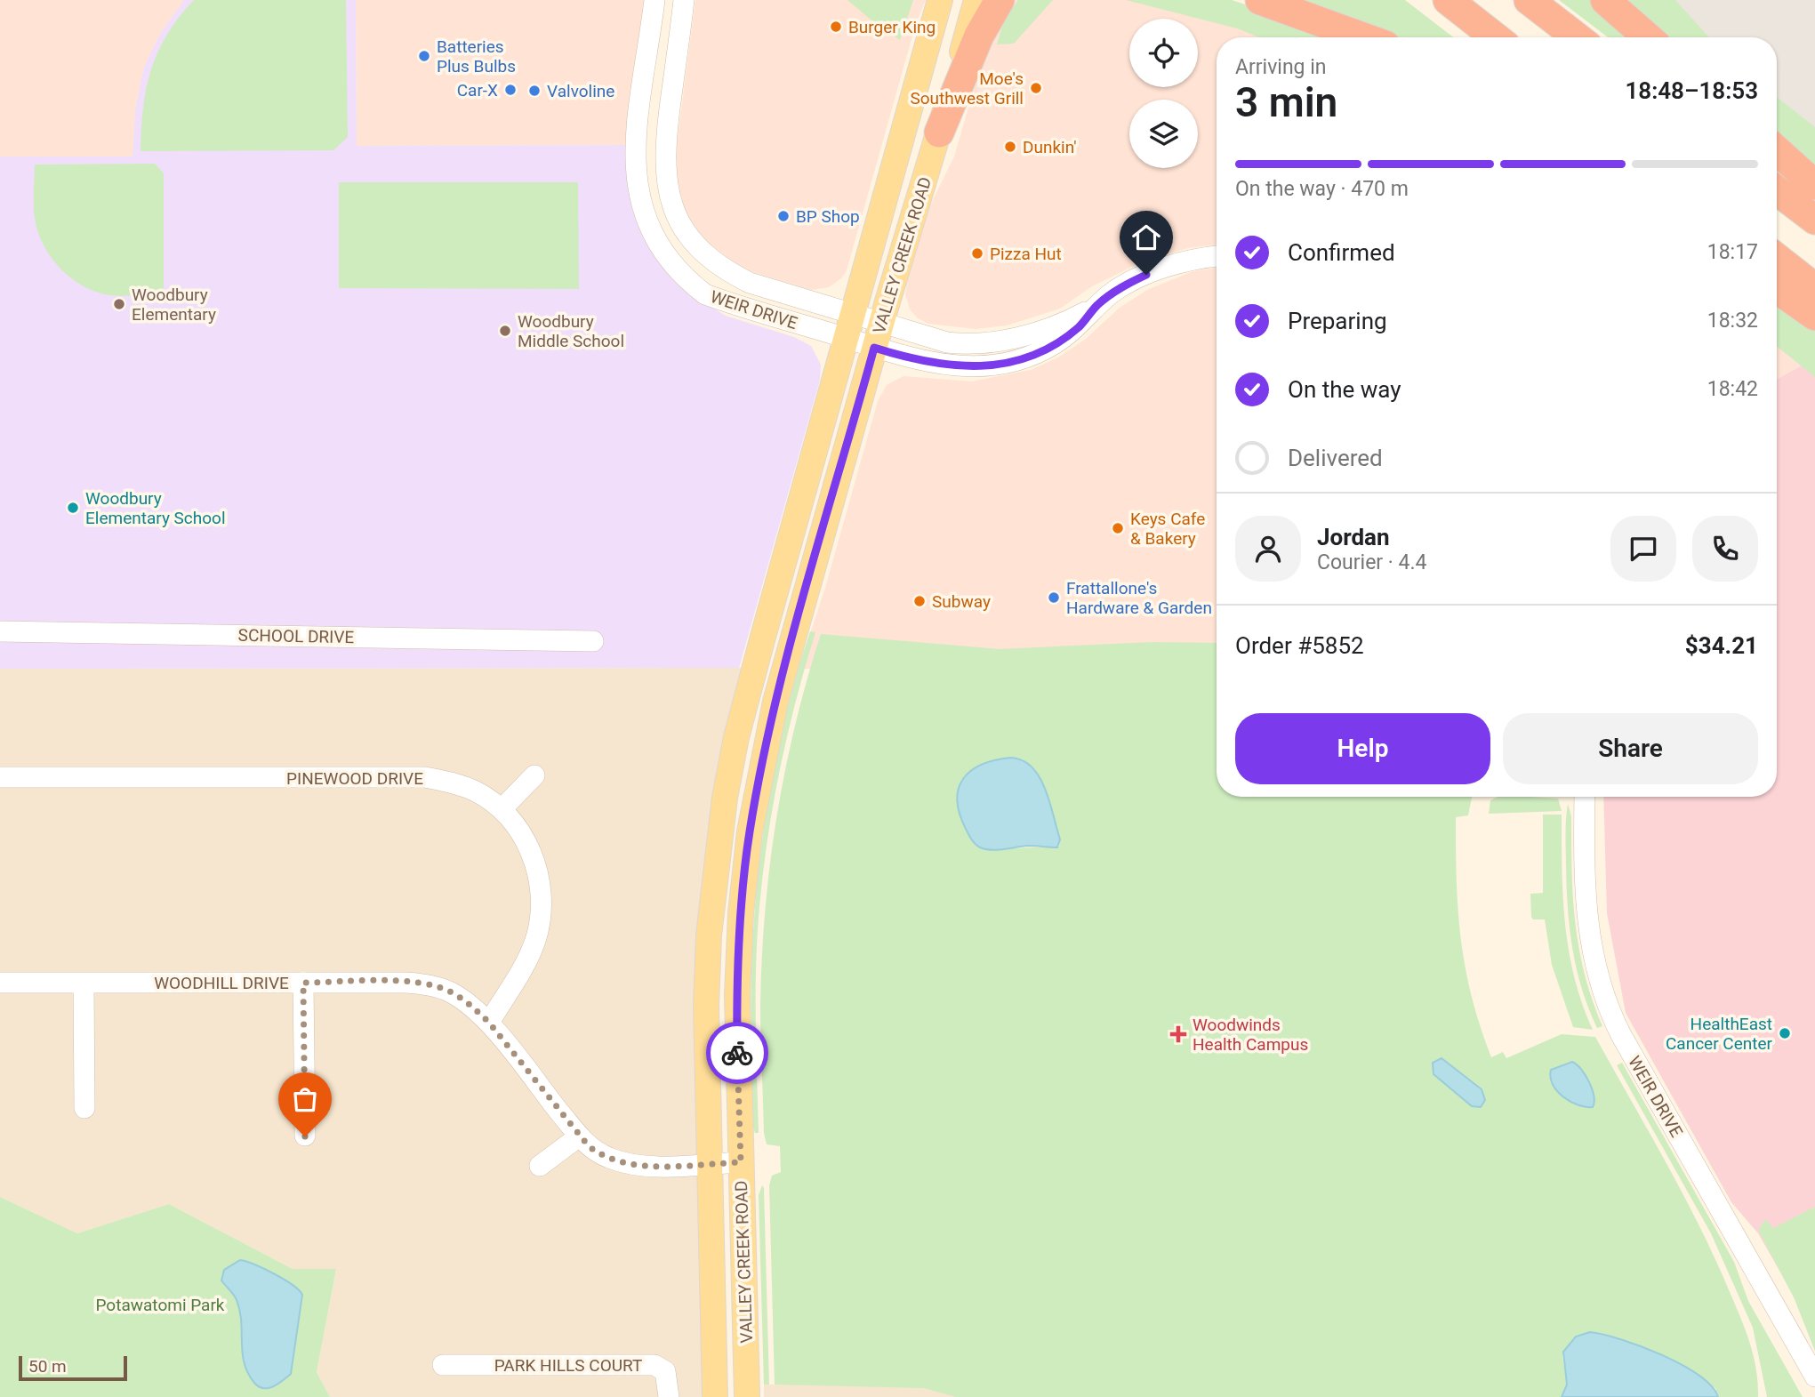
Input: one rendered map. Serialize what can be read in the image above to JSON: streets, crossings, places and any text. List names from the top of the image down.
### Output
{
  "streets": {
    "main road": ["VALLEY CREEK ROAD"],
    "street": [
      "WEIR DRIVE",
      "SCHOOL DRIVE",
      "PINEWOOD DRIVE",
      "WOODHILL DRIVE",
      "PARK HILLS COURT"
    ]
  },
  "crossings": [
    ["VALLEY CREEK ROAD", "WEIR DRIVE"],
    ["VALLEY CREEK ROAD", "WOODHILL DRIVE"],
    ["PINEWOOD DRIVE", "WOODHILL DRIVE"]
  ],
  "parks": ["Potawatomi Park"],
  "places": {
    "other": [
      "Burger King",
      "Batteries Plus Bulbs",
      "Moe's Southwest Grill",
      "Car-X",
      "Valvoline",
      "Dunkin'",
      "BP Shop",
      "Pizza Hut",
      "Woodbury Elementary",
      "Woodbury Middle School",
      "Woodbury Elementary School",
      "Keys Cafe & Bakery",
      "Frattallone's Hardware & Garden",
      "Subway",
      "HealthEast Cancer Center"
    ],
    "health": ["Woodwinds Health Campus"]
  },
  "scale_bar": "50 m",
  "page": {
    "heading": ["3 min", "Arriving in", "18:48–18:53"],
    "panel": [
      "Jordan",
      "Courier · 4.4",
      "Order #5852",
      "$34.21"
    ],
    "bar": "On the way · 470 m",
    "list": [
      ["Confirmed", "18:17"],
      ["Preparing", "18:32"],
      ["On the way", "18:42"],
      "Delivered"
    ],
    "buttons": ["Help", "Share"],
    "scale": "50 m"
  }
}
